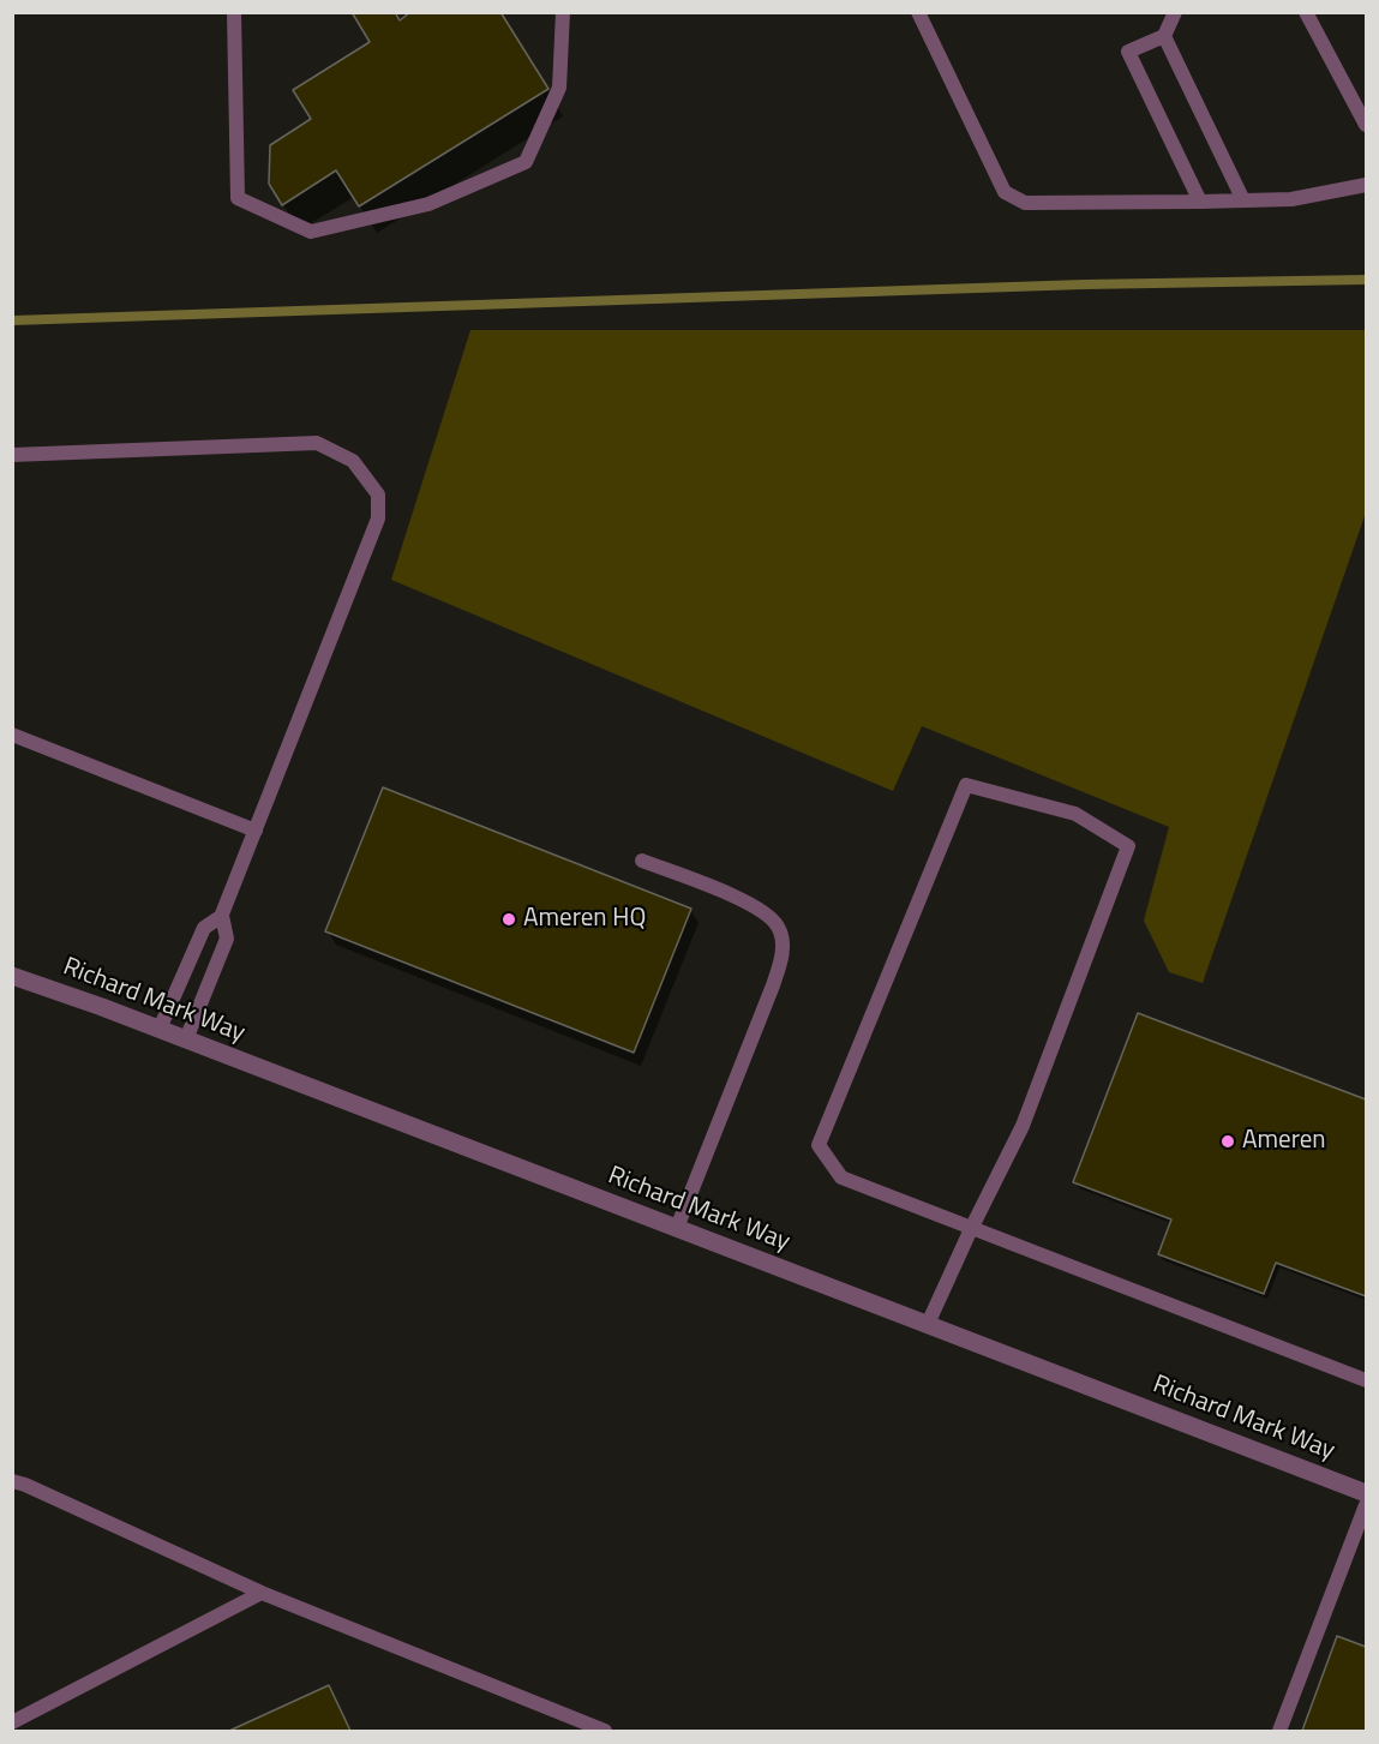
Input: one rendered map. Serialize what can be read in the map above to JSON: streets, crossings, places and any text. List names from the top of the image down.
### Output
{
  "streets": {
    "street": ["Richard Mark Way"]
  },
  "places": ["Ameren HQ", "Ameren"]
}
